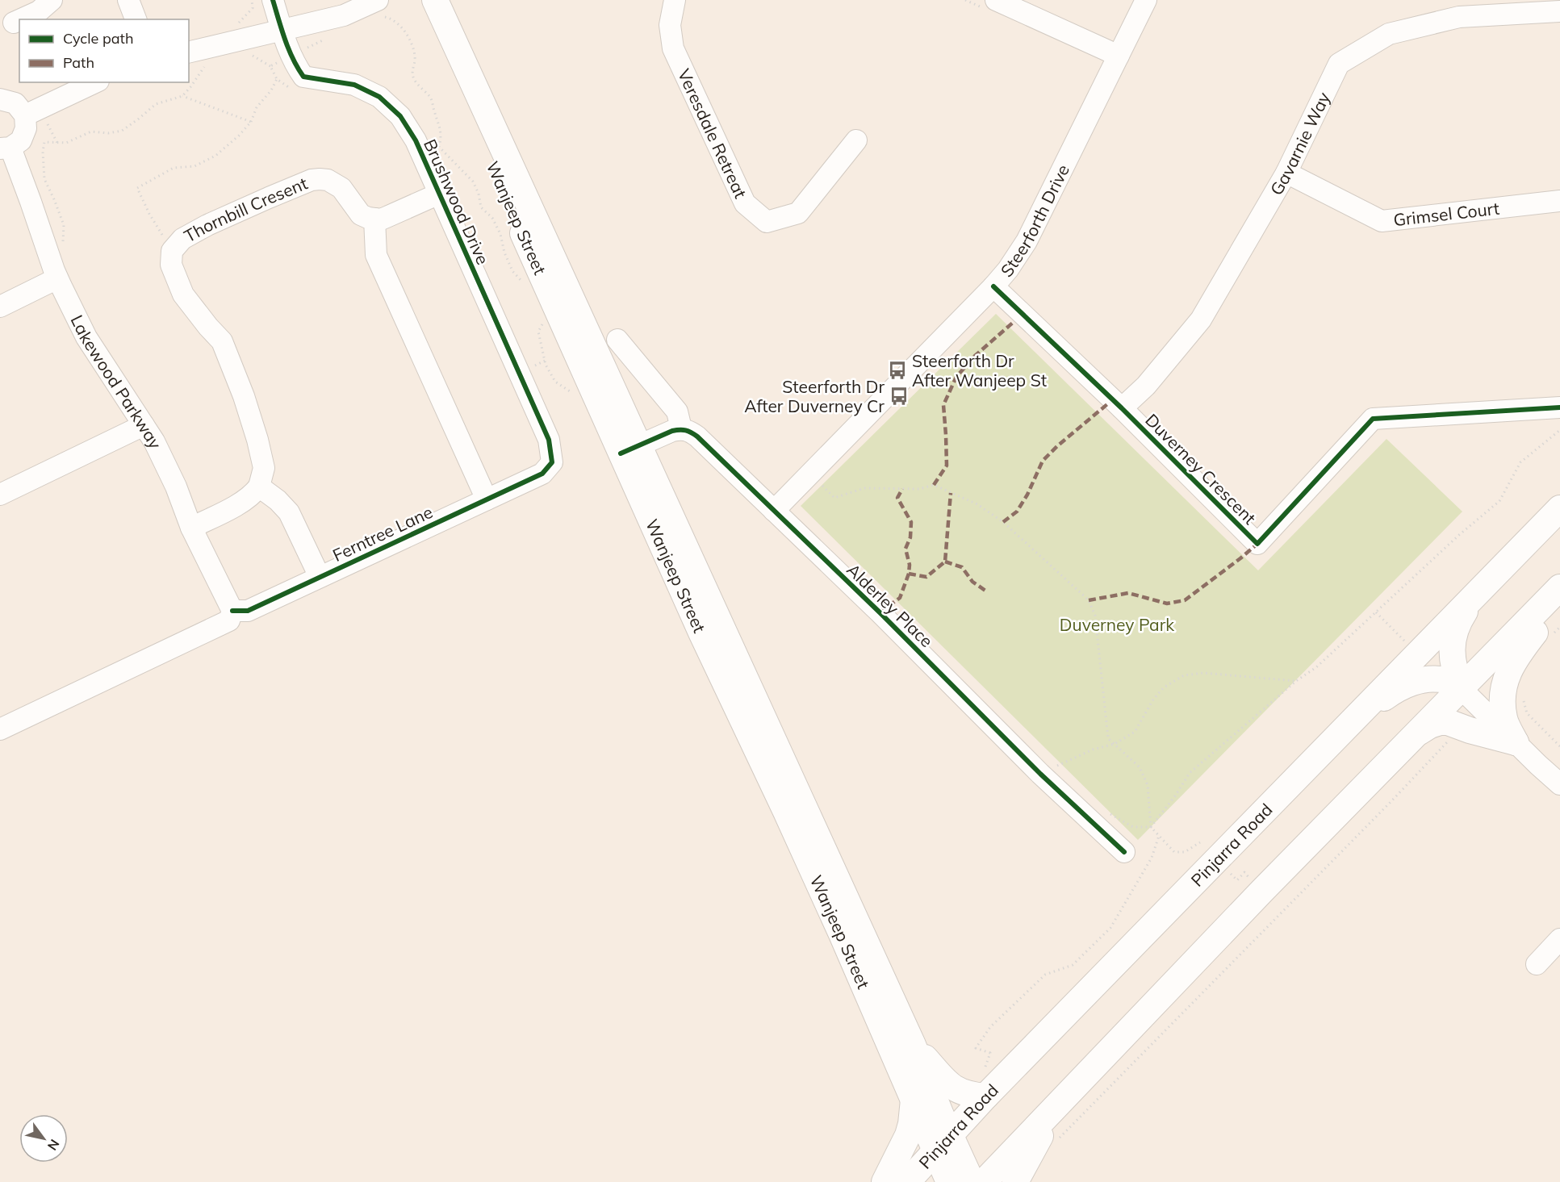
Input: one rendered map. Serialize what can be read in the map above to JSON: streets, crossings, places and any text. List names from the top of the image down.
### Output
{
  "streets": {
    "main road": ["Wanjeep Street", "Pinjarra Road"],
    "street": [
      "Veresdale Retreat",
      "Gavarnie Way",
      "Brushwood Drive",
      "Thornbill Cresent",
      "Grimsel Court",
      "Steerforth Drive",
      "Lakewood Parkway",
      "Duverney Crescent",
      "Ferntree Lane",
      "Alderley Place"
    ]
  },
  "crossings": [
    ["Gavarnie Way", "Grimsel Court"],
    ["Gavarnie Way", "Duverney Crescent"],
    ["Brushwood Drive", "Ferntree Lane"],
    ["Wanjeep Street", "Pinjarra Road"],
    ["Steerforth Drive", "Duverney Crescent"],
    ["Steerforth Drive", "Alderley Place"],
    ["Lakewood Parkway", "Ferntree Lane"]
  ],
  "parks": ["Duverney Park"],
  "places": {
    "bus stop": ["Steerforth Dr After Wanjeep St", "Steerforth Dr After Duverney Cr"]
  },
  "legend": ["Cycle path", "Path"],
  "north": "bottom right"
}
